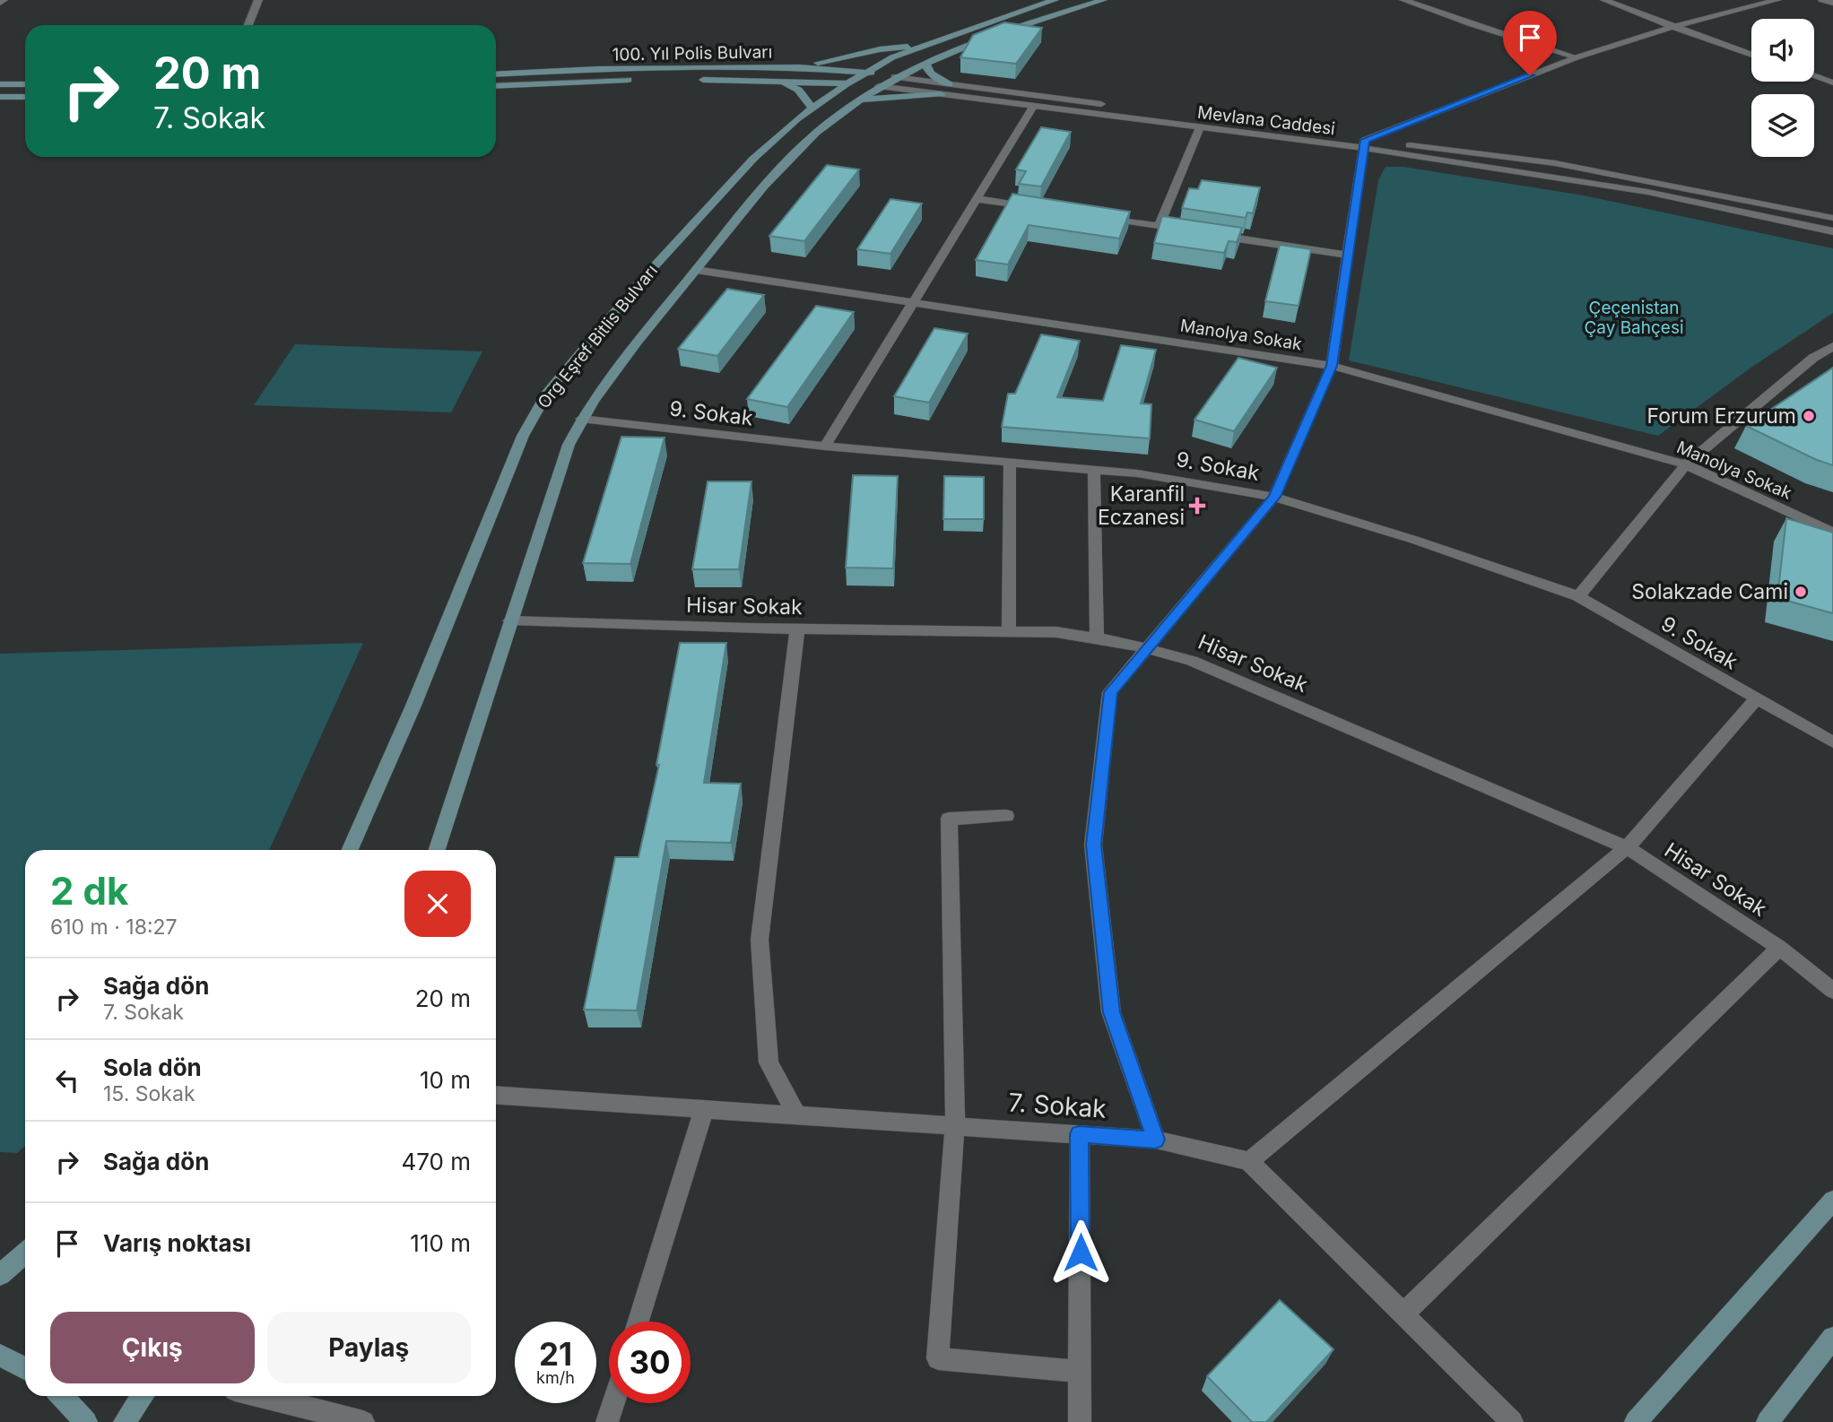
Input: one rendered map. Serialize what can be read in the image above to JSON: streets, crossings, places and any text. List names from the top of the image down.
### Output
{
  "streets": {
    "main road": ["100. Yıl Polis Bulvarı", "Org Eşref Bitlis Bulvarı"],
    "street": [
      "Mevlana Caddesi",
      "Manolya Sokak",
      "9. Sokak",
      "Hisar Sokak",
      "7. Sokak"
    ]
  },
  "crossings": [
    ["100. Yıl Polis Bulvarı", "Mevlana Caddesi"],
    ["100. Yıl Polis Bulvarı", "Org Eşref Bitlis Bulvarı"]
  ],
  "parks": ["Çeçenistan Çay Bahçesi"],
  "places": {
    "other": ["Forum Erzurum", "Solakzade Cami"],
    "health": ["Karanfil Eczanesi"]
  },
  "page": {
    "turn": ["20 m", "7. Sokak"],
    "heading": ["2 dk", "610 m · 18:27"],
    "list": [
      {
        "name": "Sağa dön",
        "note": "7. Sokak",
        "value": "20 m"
      },
      {
        "name": "Sola dön",
        "note": "15. Sokak",
        "value": "10 m"
      },
      {
        "name": "Sağa dön",
        "value": "470 m"
      },
      {
        "name": "Varış noktası",
        "value": "110 m"
      }
    ],
    "buttons": ["Çıkış", "Paylaş"],
    "speed": "21 km/h",
    "limit": "30"
  }
}
